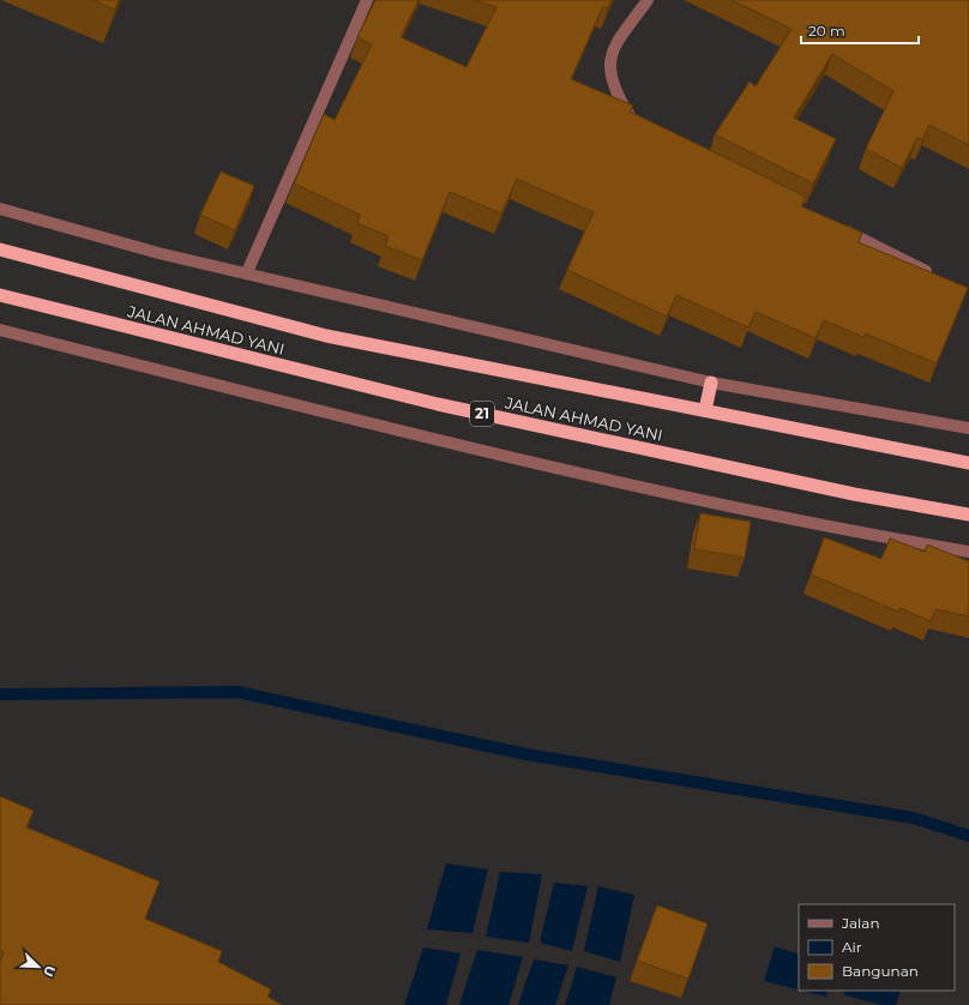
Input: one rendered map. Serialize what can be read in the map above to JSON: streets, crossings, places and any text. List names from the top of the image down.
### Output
{
  "streets": {
    "highway": ["JALAN AHMAD YANI", "21"]
  },
  "legend": ["Jalan", "Air", "Bangunan"],
  "scale_bar": "20 m",
  "north": "bottom right"
}
